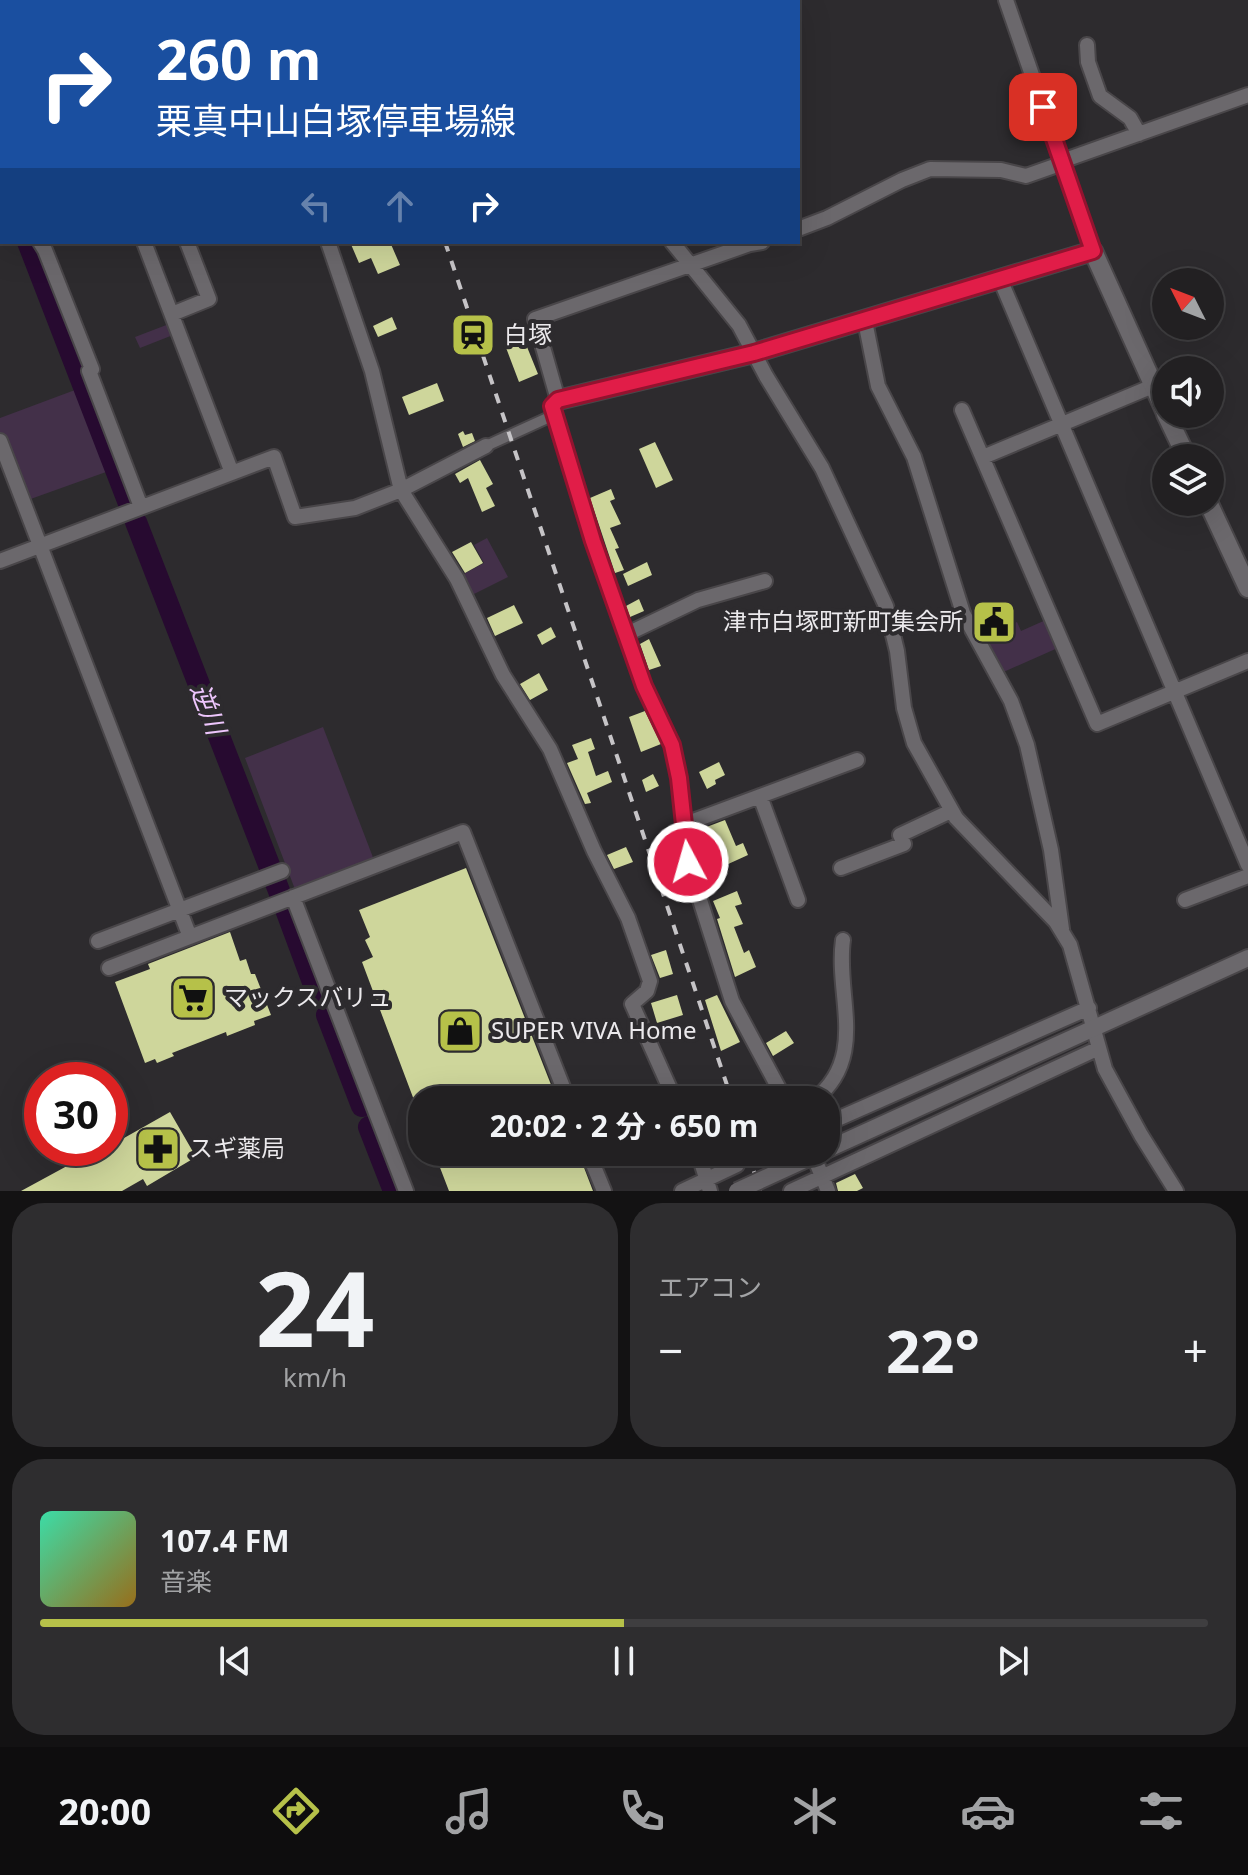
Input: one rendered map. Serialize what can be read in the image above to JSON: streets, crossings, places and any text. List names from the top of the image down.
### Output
{
  "water": ["逆川"],
  "places": {
    "station": ["白塚"],
    "public building": ["津市白塚町新町集会所"],
    "supermarket": ["マックスバリュ"],
    "shop": ["SUPER VIVA Home"],
    "pharmacy": ["スギ薬局"]
  },
  "north": "top left",
  "page": {
    "turn": ["260 m", "栗真中山白塚停車場線"],
    "limit": "30",
    "trip": "20:02 · 2 分 · 650 m",
    "tile": [
      ["24", "km/h"],
      "エアコン"
    ],
    "heat": ["−", "22°", "+"],
    "song": ["107.4 FM", "音楽"],
    "tabs": "20:00"
  }
}
